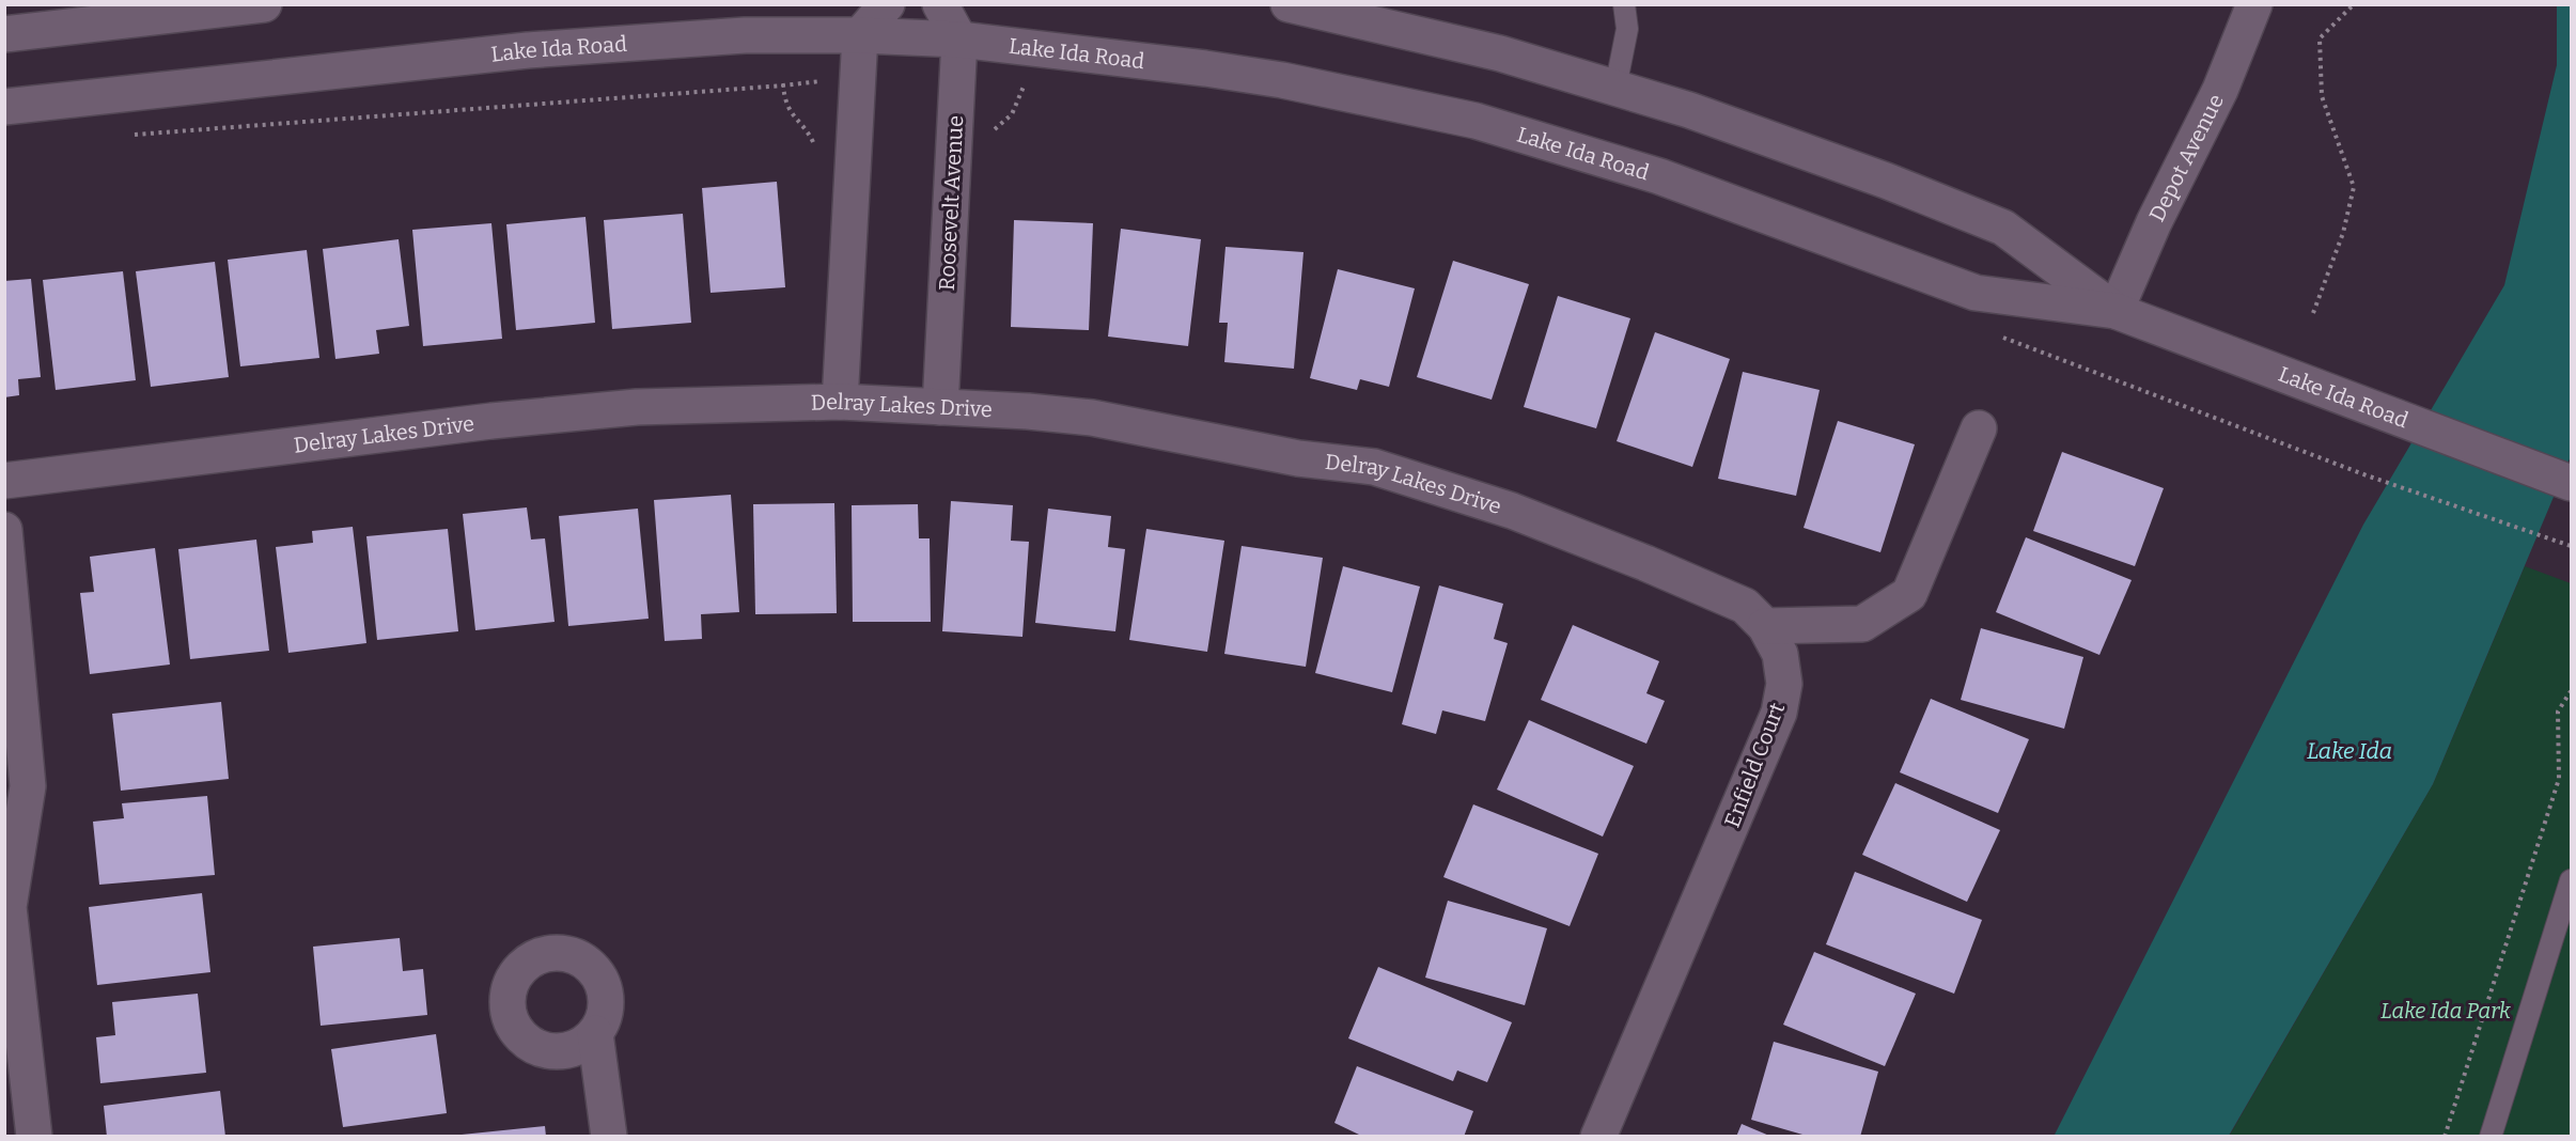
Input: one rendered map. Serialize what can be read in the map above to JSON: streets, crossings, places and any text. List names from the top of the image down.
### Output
{
  "streets": {
    "street": [
      "Lake Ida Road",
      "Depot Avenue",
      "Roosevelt Avenue",
      "Delray Lakes Drive",
      "Enfield Court"
    ]
  },
  "crossings": [
    ["Lake Ida Road", "Depot Avenue"],
    ["Lake Ida Road", "Roosevelt Avenue"],
    ["Roosevelt Avenue", "Delray Lakes Drive"],
    ["Delray Lakes Drive", "Enfield Court"]
  ],
  "water": ["Lake Ida"],
  "parks": ["Lake Ida Park"]
}
